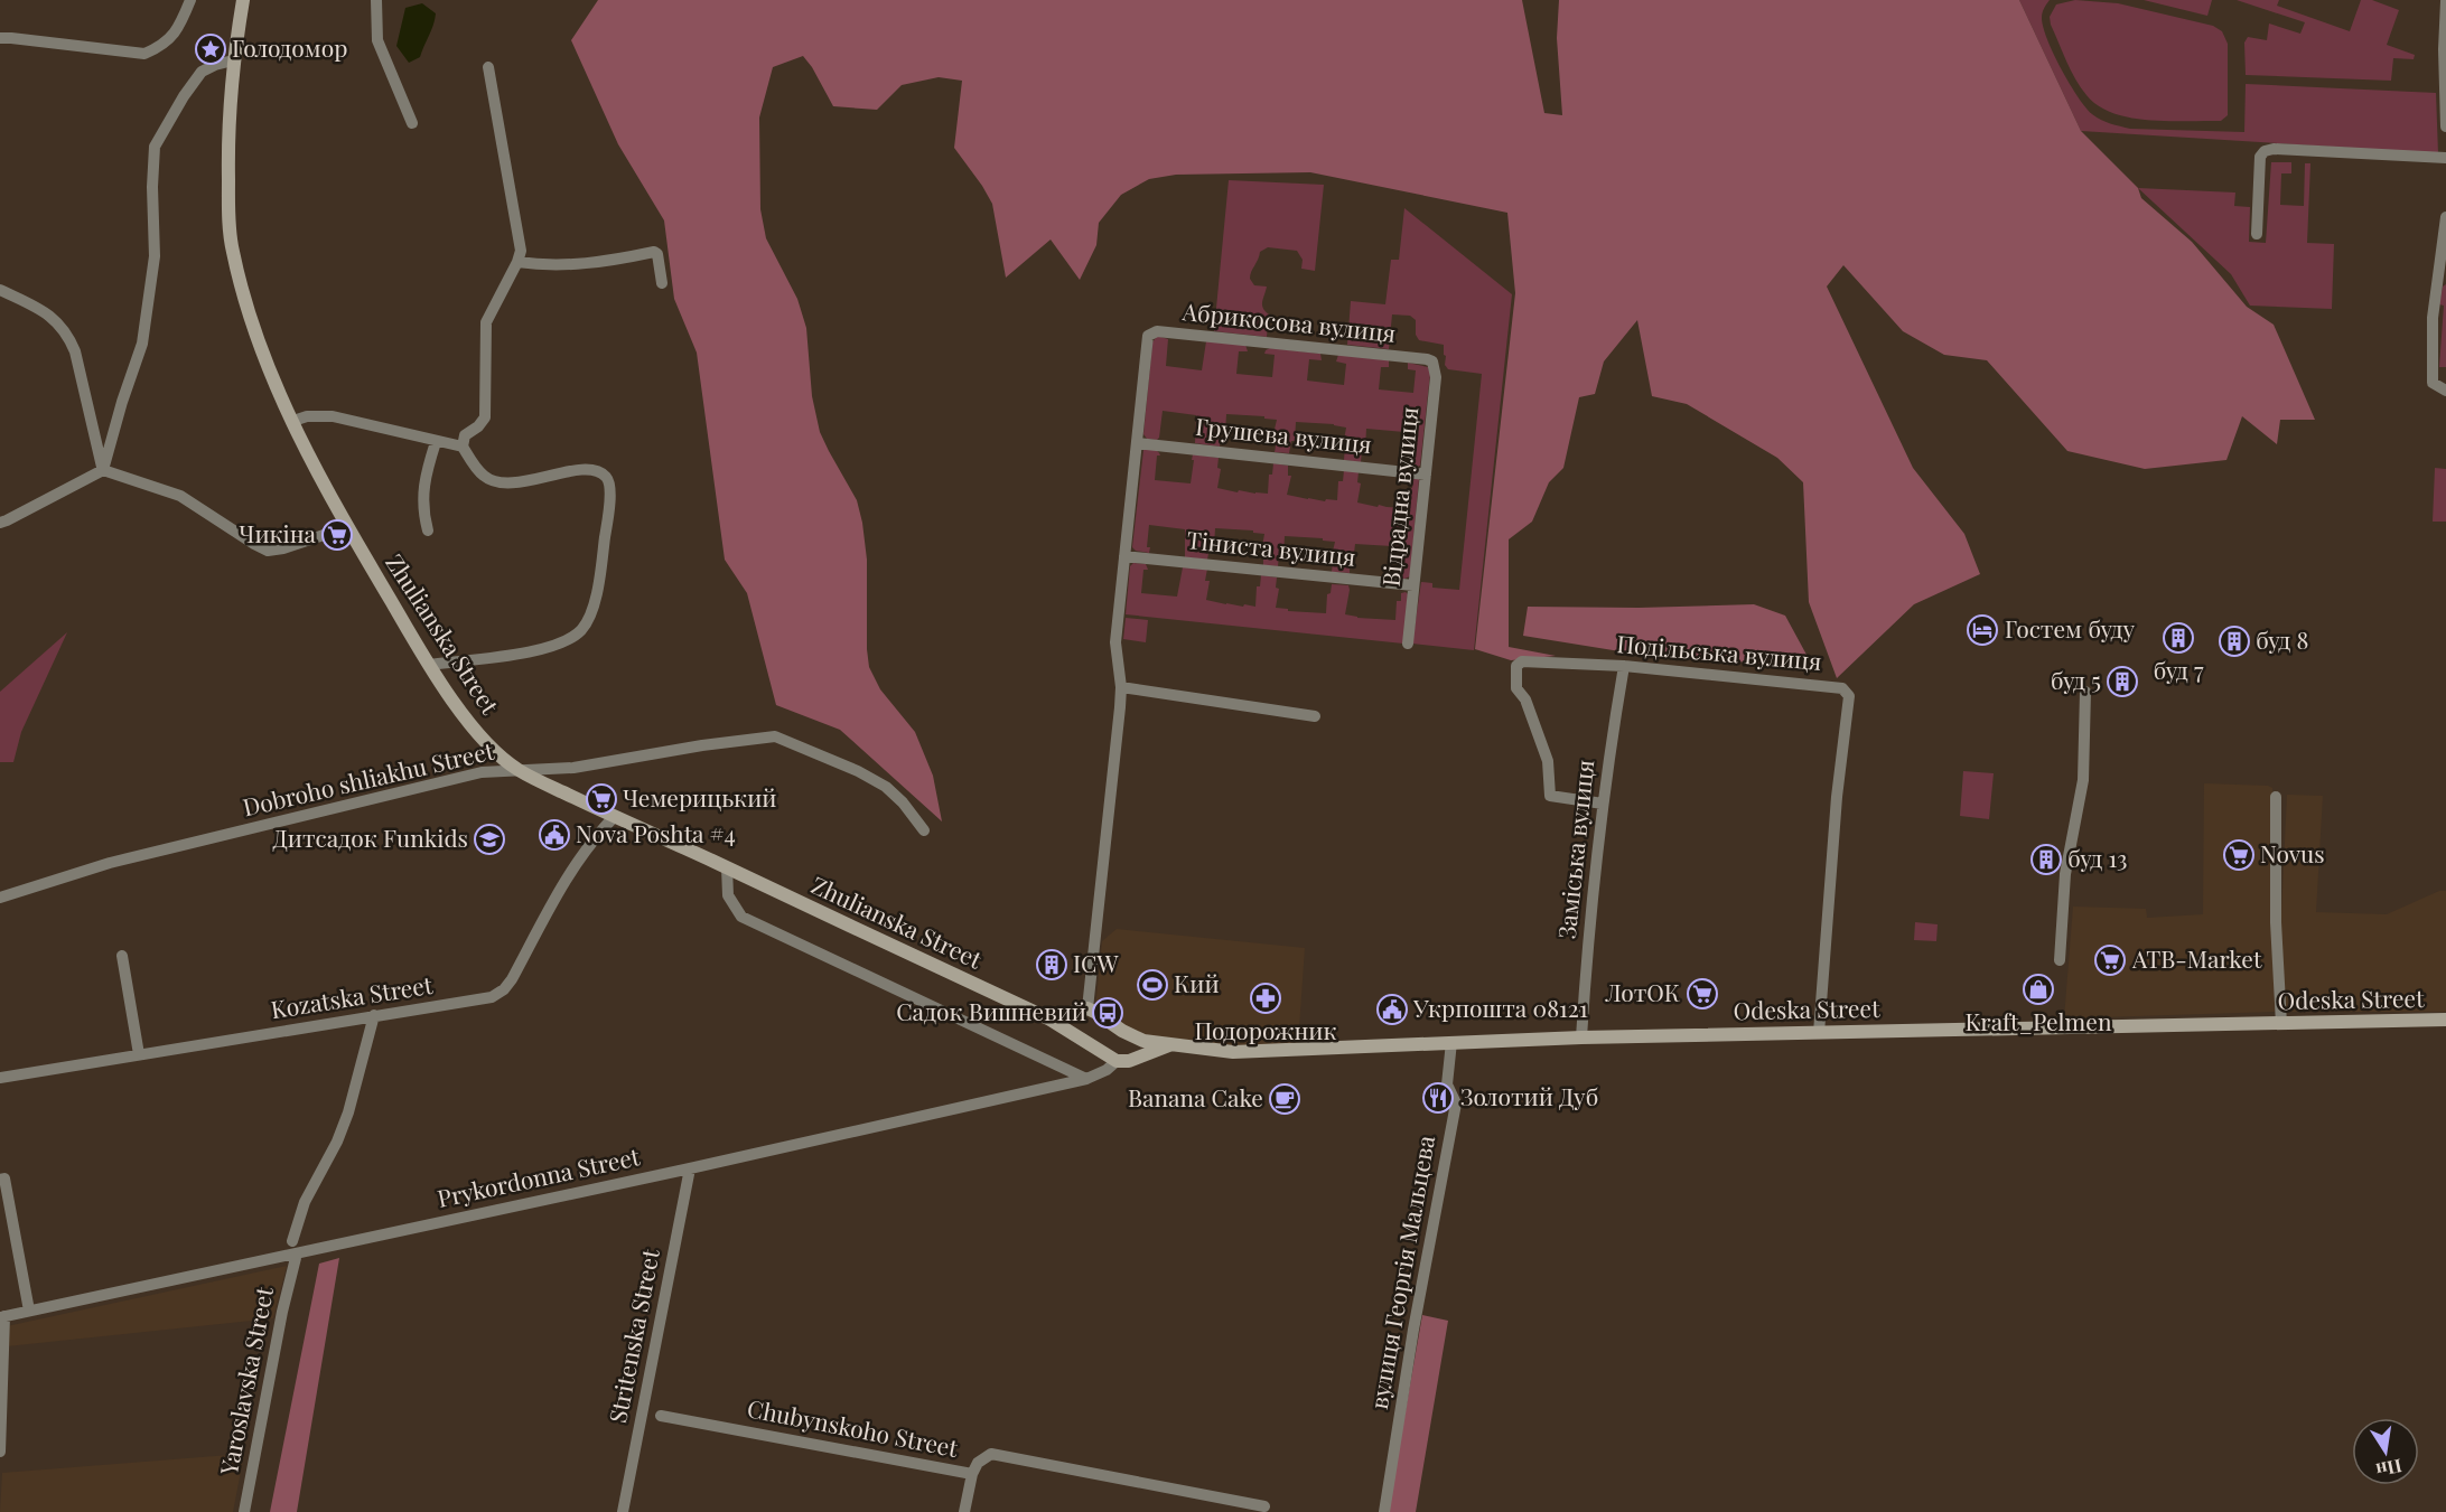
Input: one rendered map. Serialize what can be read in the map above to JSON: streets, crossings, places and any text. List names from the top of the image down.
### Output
{
  "streets": {
    "street": [
      "Абрикосова вулиця",
      "Грушева вулиця",
      "Відрадна вулиця",
      "Тіниста вулиця",
      "Zhulianska Street",
      "Подільська вулиця",
      "Dobroho shliakhu Street",
      "Заміська вулиця",
      "Kozatska Street",
      "Odeska Street",
      "Prykordonna Street",
      "вулиця Георгія Мальцева",
      "Stritenska Street",
      "Yaroslavska Street",
      "Chubynskoho Street"
    ]
  },
  "crossings": [
    ["Абрикосова вулиця", "Грушева вулиця"],
    ["Абрикосова вулиця", "Відрадна вулиця"],
    ["Грушева вулиця", "Відрадна вулиця"],
    ["Відрадна вулиця", "Тіниста вулиця"],
    ["Zhulianska Street", "Dobroho shliakhu Street"],
    ["Zhulianska Street", "Kozatska Street"],
    ["Zhulianska Street", "Prykordonna Street"],
    ["Подільська вулиця", "Заміська вулиця"],
    ["Подільська вулиця", "Odeska Street"],
    ["Заміська вулиця", "Odeska Street"],
    ["Odeska Street", "вулиця Георгія Мальцева"],
    ["Prykordonna Street", "Stritenska Street"]
  ],
  "places": {
    "place": ["Голодомор"],
    "supermarket": [
      "Чикіна",
      "Чемерицький",
      "Novus",
      "ATB-Market",
      "ЛотОК"
    ],
    "hotel": ["Гостем буду"],
    "building": [
      "буд 7",
      "буд 8",
      "буд 5",
      "буд 13",
      "ICW"
    ],
    "public building": ["Nova Poshta #4", "Укрпошта 08121"],
    "school or university": ["Дитсадок Funkids"],
    "sports": ["Кий"],
    "shop": ["Kraft_Pelmen"],
    "pharmacy": ["Подорожник"],
    "bus stop": ["Садок Вишневий"],
    "restaurant": ["Золотий Дуб"],
    "cafe": ["Banana Cake"]
  },
  "north": "bottom"
}
